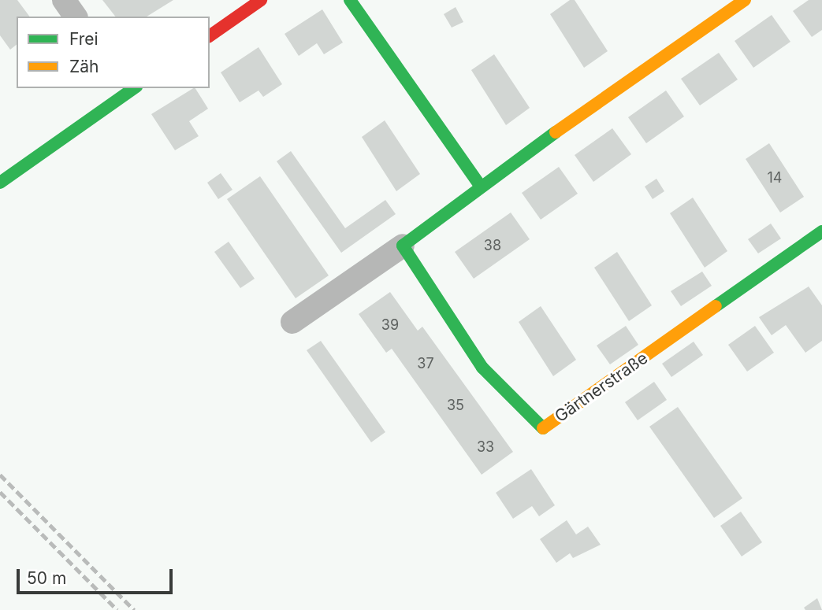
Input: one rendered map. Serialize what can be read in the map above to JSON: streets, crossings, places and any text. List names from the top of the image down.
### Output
{
  "streets": {
    "street": ["Gärtnerstraße"]
  },
  "house_numbers": [
    "14",
    "38",
    "39",
    "37",
    "35",
    "33"
  ],
  "legend": ["Frei", "Zäh"],
  "scale_bar": "50 m"
}
